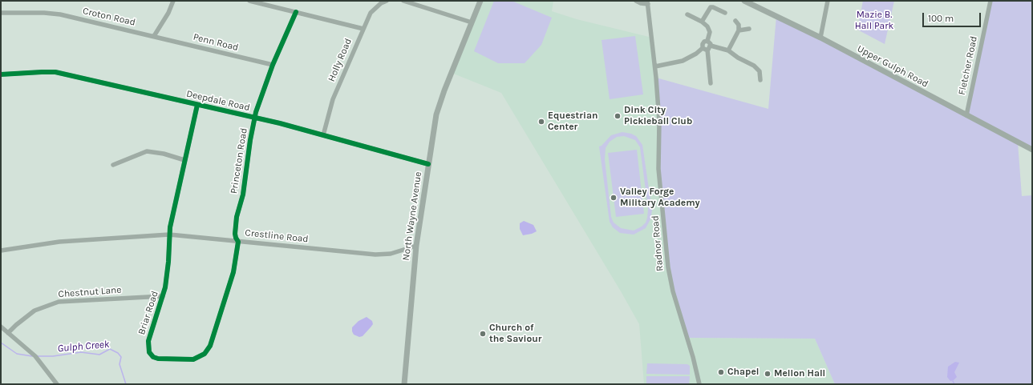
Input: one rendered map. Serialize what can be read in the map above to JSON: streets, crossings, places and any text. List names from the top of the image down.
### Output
{
  "streets": {
    "street": [
      "Croton Road",
      "Penn Road",
      "Holly Road",
      "Fletcher Road",
      "Upper Gulph Road",
      "Deepdale Road",
      "Princeton Road",
      "North Wayne Avenue",
      "Crestline Road",
      "Radnor Road",
      "Chestnut Lane",
      "Briar Road"
    ]
  },
  "crossings": [
    ["Croton Road", "Penn Road"],
    ["Penn Road", "Princeton Road"],
    ["Holly Road", "Deepdale Road"],
    ["Fletcher Road", "Upper Gulph Road"],
    ["Deepdale Road", "Princeton Road"],
    ["Deepdale Road", "North Wayne Avenue"],
    ["Deepdale Road", "Briar Road"],
    ["Princeton Road", "Crestline Road"],
    ["Princeton Road", "Briar Road"],
    ["North Wayne Avenue", "Crestline Road"],
    ["Crestline Road", "Briar Road"],
    ["Chestnut Lane", "Briar Road"]
  ],
  "water": ["Gulph Creek"],
  "parks": ["Mazie B. Hall Park"],
  "places": [
    "Dink City Pickleball Club",
    "Equestrian Center",
    "Valley Forge Military Academy",
    "Church of the Saviour",
    "Chapel",
    "Mellon Hall"
  ],
  "scale_bar": "100 m"
}
